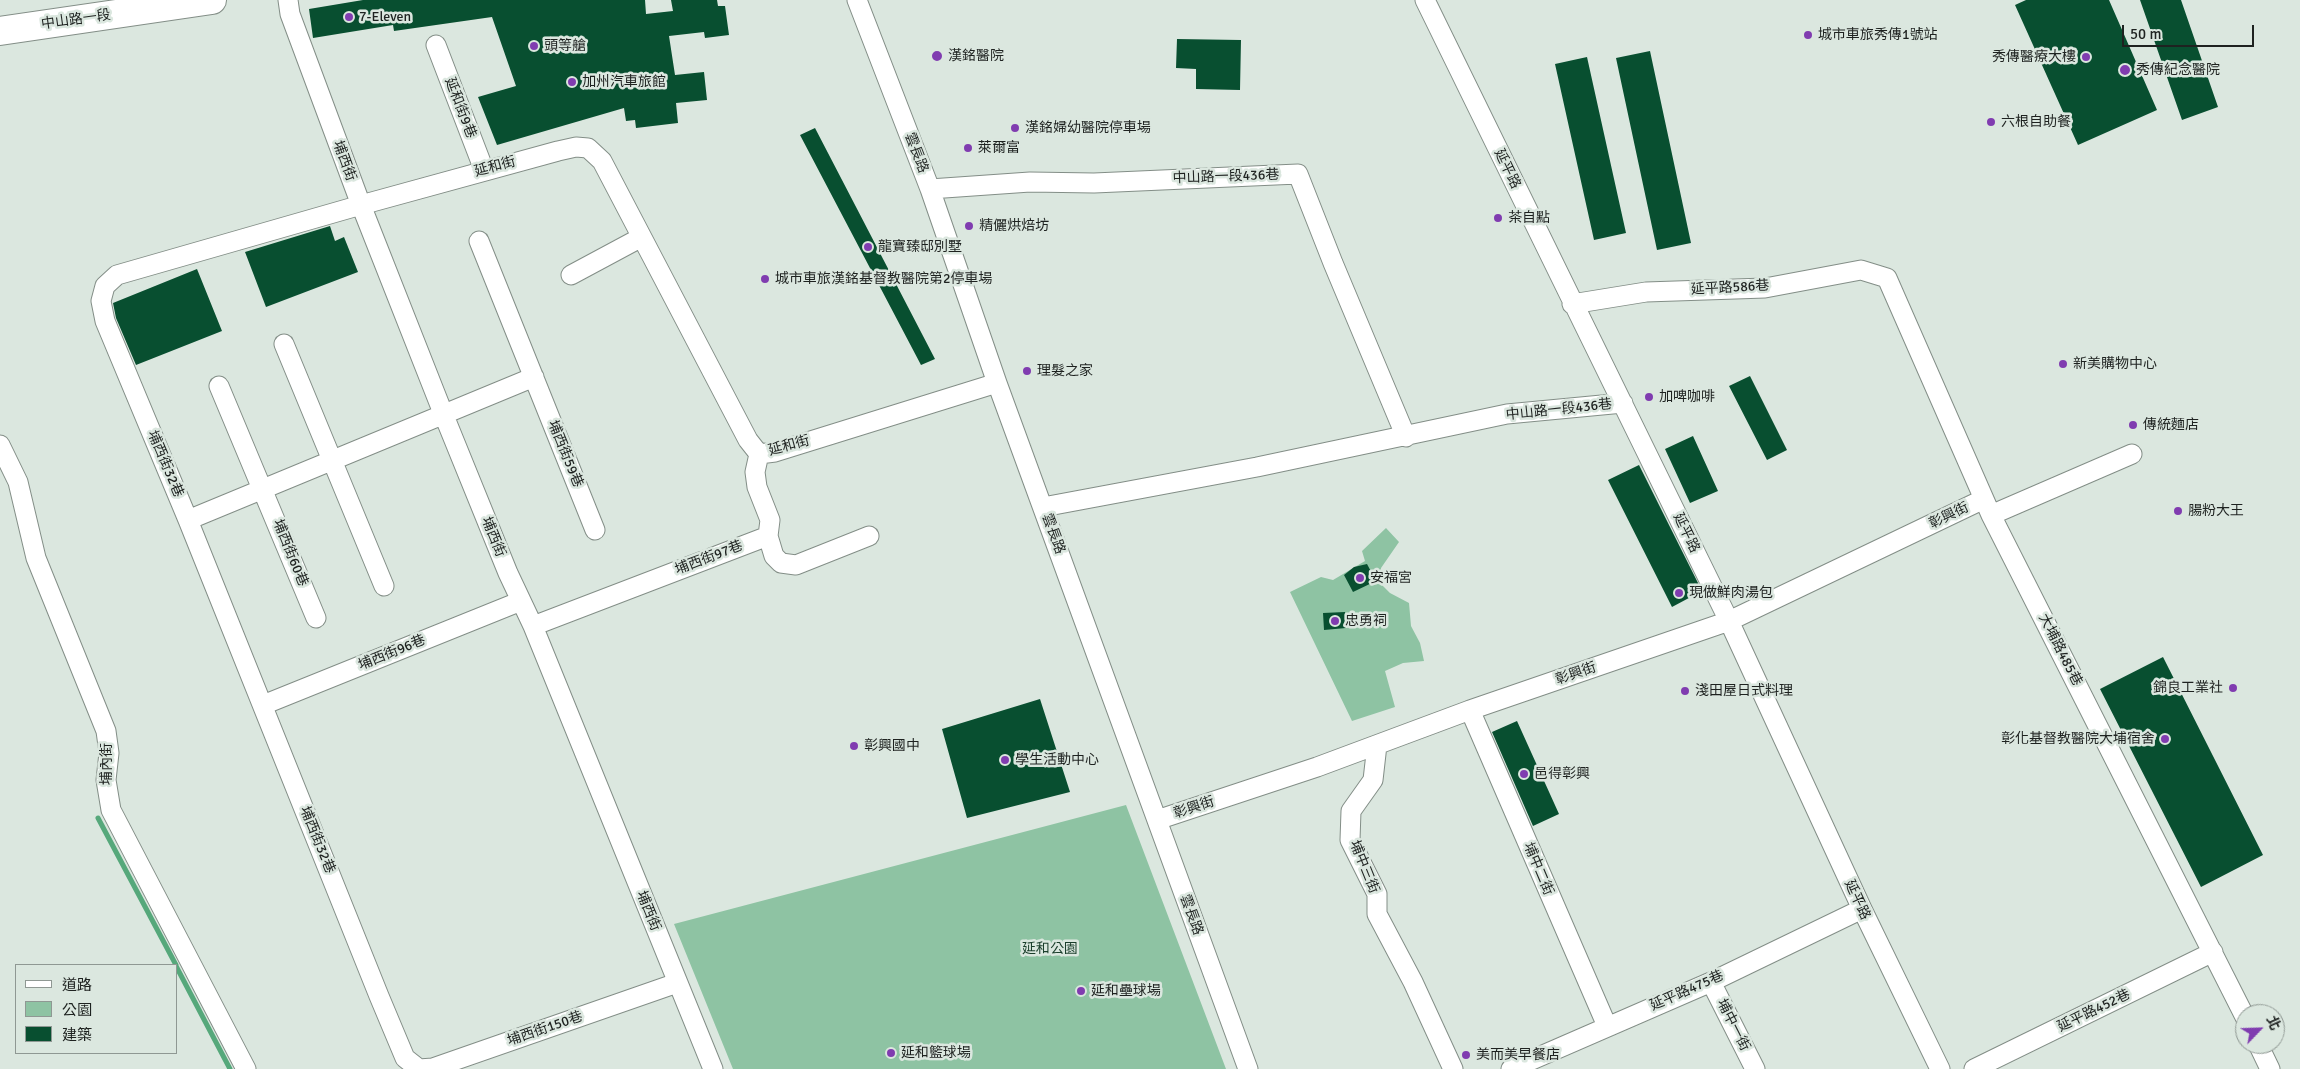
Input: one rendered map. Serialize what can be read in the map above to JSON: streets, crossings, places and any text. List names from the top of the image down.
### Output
{
  "streets": {
    "main road": ["中山路一段"],
    "street": [
      "延和街9巷",
      "雲長路",
      "埔西街",
      "延和街",
      "延平路",
      "中山路一段436巷",
      "延平路586巷",
      "埔西街59巷",
      "埔西街32巷",
      "彰興街",
      "埔西街60巷",
      "埔西街97巷",
      "大埔路485巷",
      "埔西街96巷",
      "埔內街",
      "埔中三街",
      "埔中二街",
      "延平路475巷",
      "延平路452巷",
      "埔中一街",
      "埔西街150巷"
    ]
  },
  "crossings": [
    ["延和街9巷", "延和街"],
    ["雲長路", "延和街"],
    ["雲長路", "中山路一段436巷"],
    ["雲長路", "彰興街"],
    ["埔西街", "延和街"],
    ["埔西街", "埔西街32巷"],
    ["埔西街", "埔西街97巷"],
    ["埔西街", "埔西街96巷"],
    ["埔西街", "埔西街150巷"],
    ["延和街", "埔西街32巷"],
    ["延平路", "中山路一段436巷"],
    ["延平路", "延平路586巷"],
    ["延平路", "彰興街"],
    ["延平路", "延平路475巷"],
    ["延平路586巷", "大埔路485巷"],
    ["埔西街32巷", "埔西街96巷"],
    ["埔西街32巷", "埔西街150巷"],
    ["彰興街", "大埔路485巷"],
    ["彰興街", "埔中三街"],
    ["彰興街", "埔中二街"],
    ["大埔路485巷", "延平路452巷"],
    ["埔中二街", "延平路475巷"],
    ["延平路475巷", "埔中一街"]
  ],
  "parks": ["延和公園"],
  "places": [
    "7-Eleven",
    "城市車旅秀傳1號站",
    "頭等艙",
    "漢銘醫院",
    "秀傳醫療大樓",
    "秀傳紀念醫院",
    "加州汽車旅館",
    "六根自助餐",
    "漢銘婦幼醫院停車場",
    "萊爾富",
    "茶自點",
    "精儷烘焙坊",
    "龍寶臻邸別墅",
    "城市車旅漢銘基督教醫院第2停車場",
    "新美購物中心",
    "理髮之家",
    "加啤咖啡",
    "傳統麵店",
    "腸粉大王",
    "安福宮",
    "現做鮮肉湯包",
    "忠勇祠",
    "錦良工業社",
    "淺田屋日式料理",
    "彰化基督教醫院大埔宿舍",
    "彰興國中",
    "學生活動中心",
    "邑得彰興",
    "延和壘球場",
    "延和籃球場",
    "美而美早餐店"
  ],
  "legend": ["道路", "公園", "建築"],
  "scale_bar": "50 m",
  "north": "top right"
}
